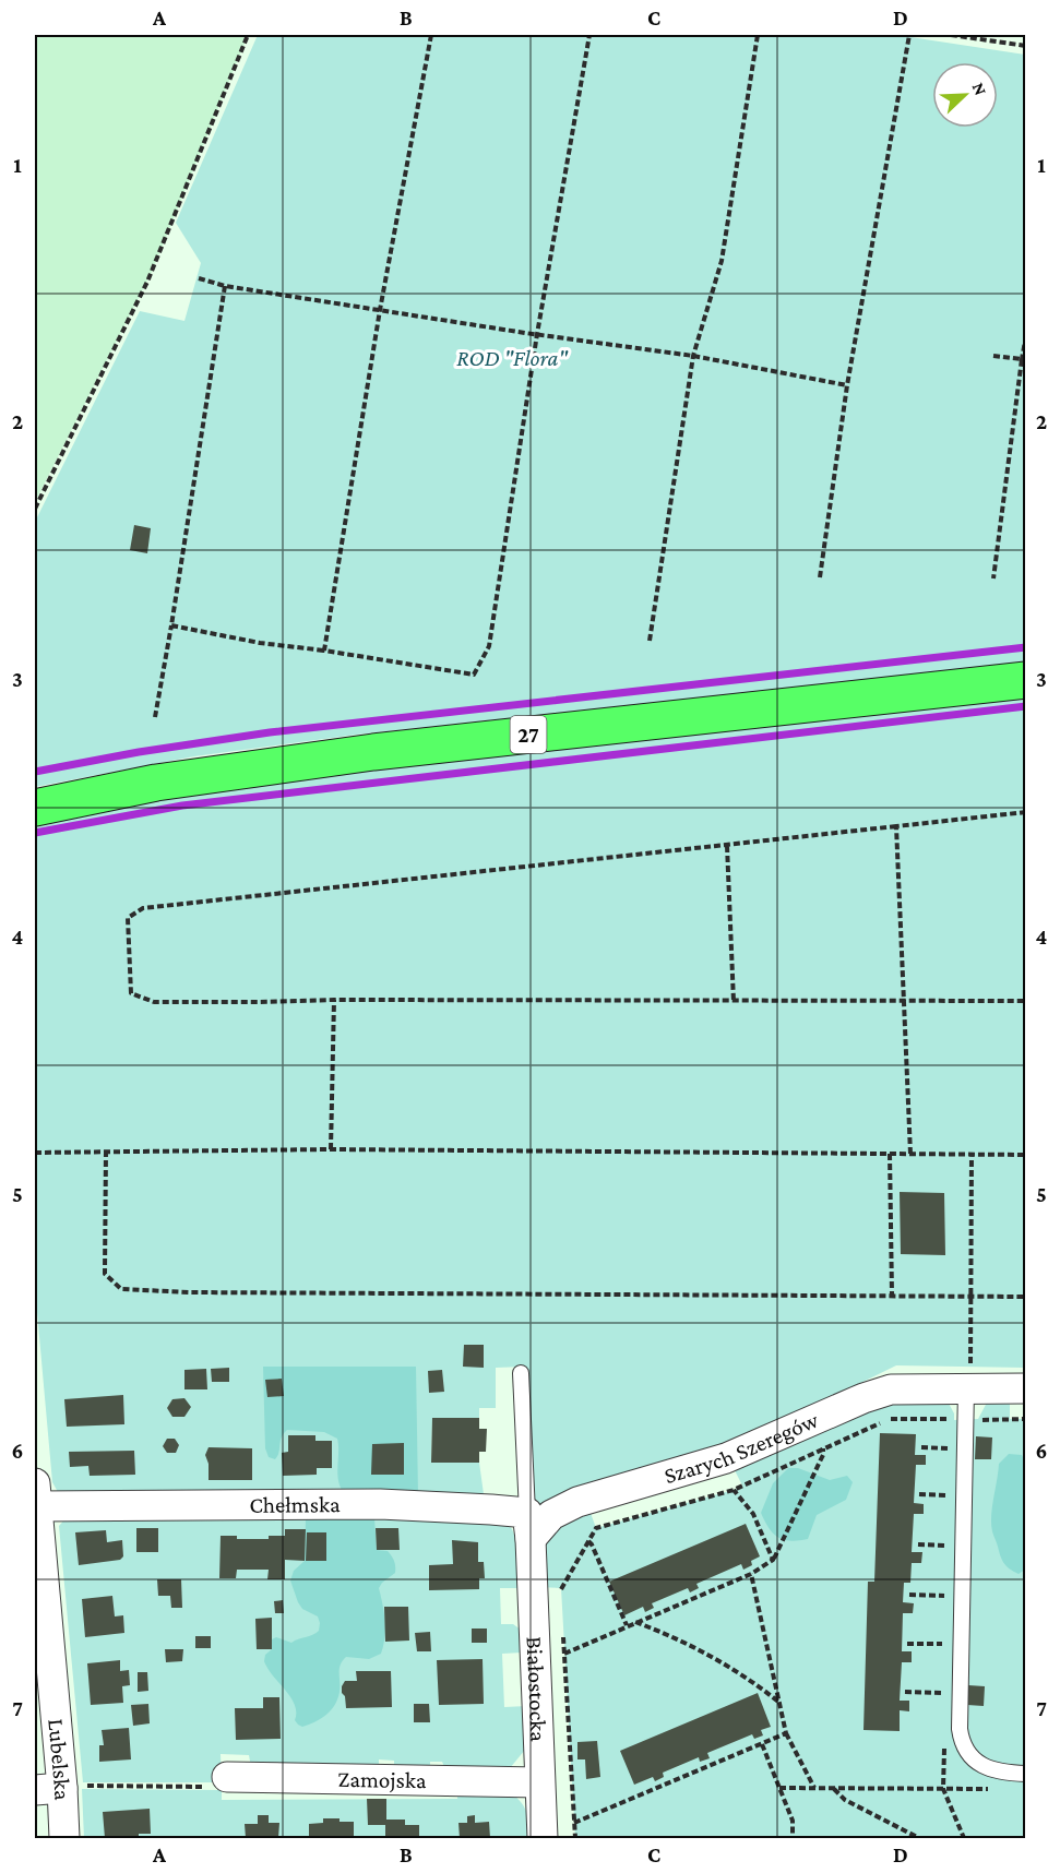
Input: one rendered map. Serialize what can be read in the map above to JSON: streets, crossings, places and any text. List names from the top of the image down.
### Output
{
  "streets": {
    "main road": ["27"],
    "street": [
      "Szarych Szeregów",
      "Chełmska",
      "Białostocka",
      "Lubelska",
      "Zamojska"
    ]
  },
  "crossings": [
    ["Szarych Szeregów", "Chełmska"],
    ["Szarych Szeregów", "Białostocka"],
    ["Chełmska", "Białostocka"],
    ["Chełmska", "Lubelska"],
    ["Białostocka", "Zamojska"]
  ],
  "parks": ["ROD \"Flora\""],
  "north": "top right",
  "grid": {
    "columns": [
      "A",
      "B",
      "C",
      "D"
    ],
    "rows": [
      "1",
      "2",
      "3",
      "4",
      "5",
      "6",
      "7"
    ]
  }
}
